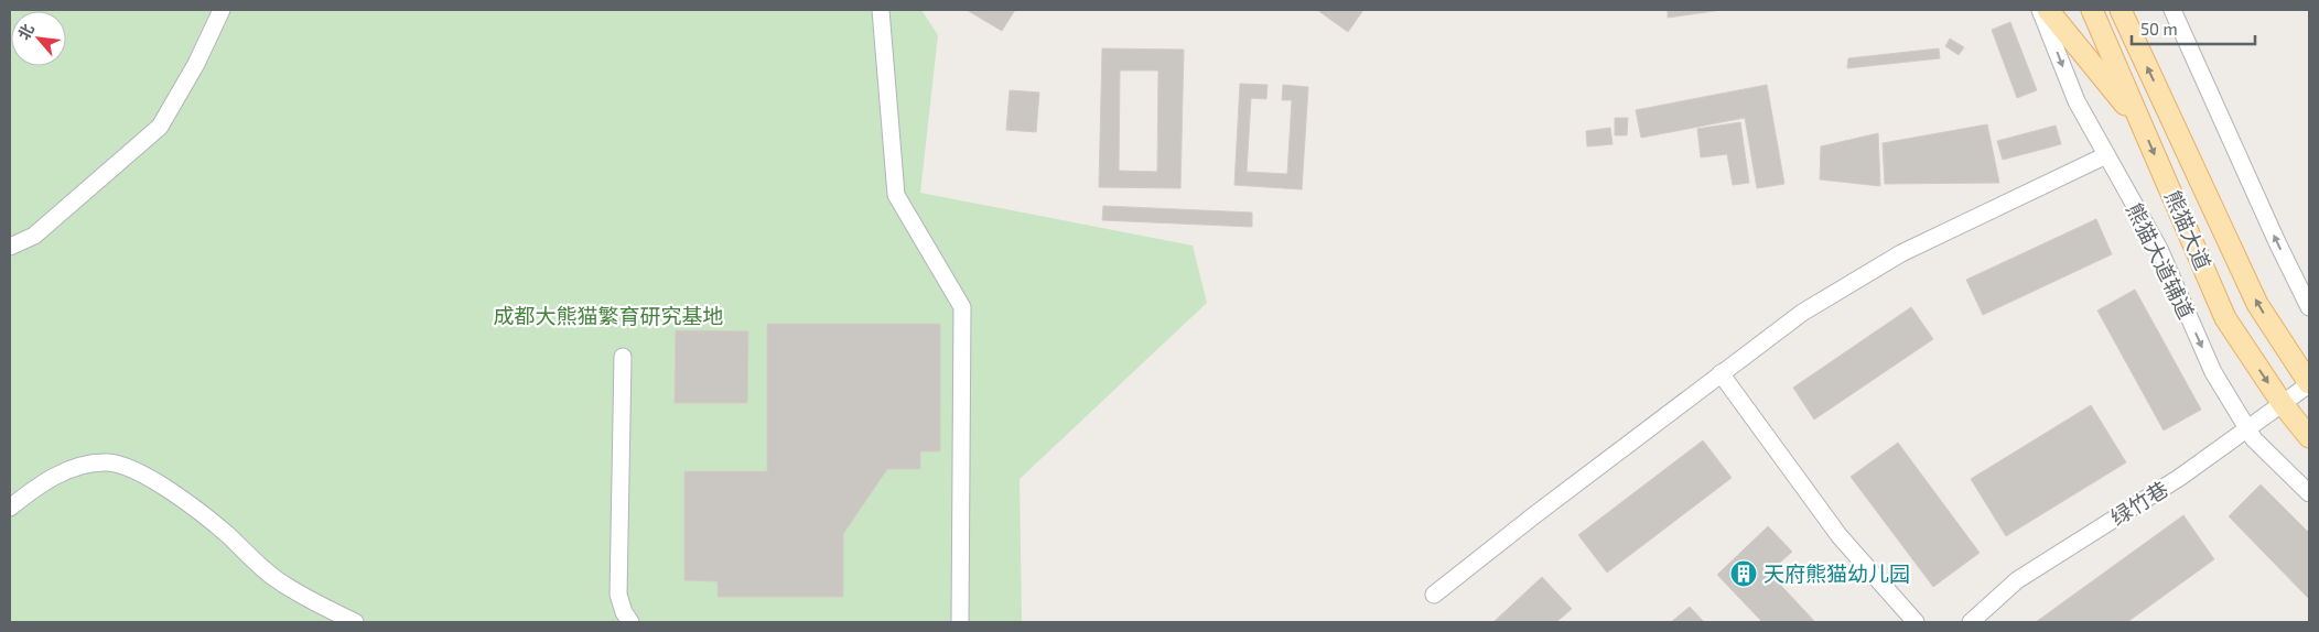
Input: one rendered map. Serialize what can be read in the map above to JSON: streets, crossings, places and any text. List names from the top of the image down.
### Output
{
  "streets": {
    "main road": ["熊猫大道"],
    "street": ["熊猫大道辅道", "绿竹巷"]
  },
  "crossings": [
    ["熊猫大道", "绿竹巷"],
    ["熊猫大道辅道", "绿竹巷"]
  ],
  "parks": ["成都大熊猫繁育研究基地"],
  "places": {
    "building": ["天府熊猫幼儿园"]
  },
  "scale_bar": "50 m",
  "north": "top left"
}
